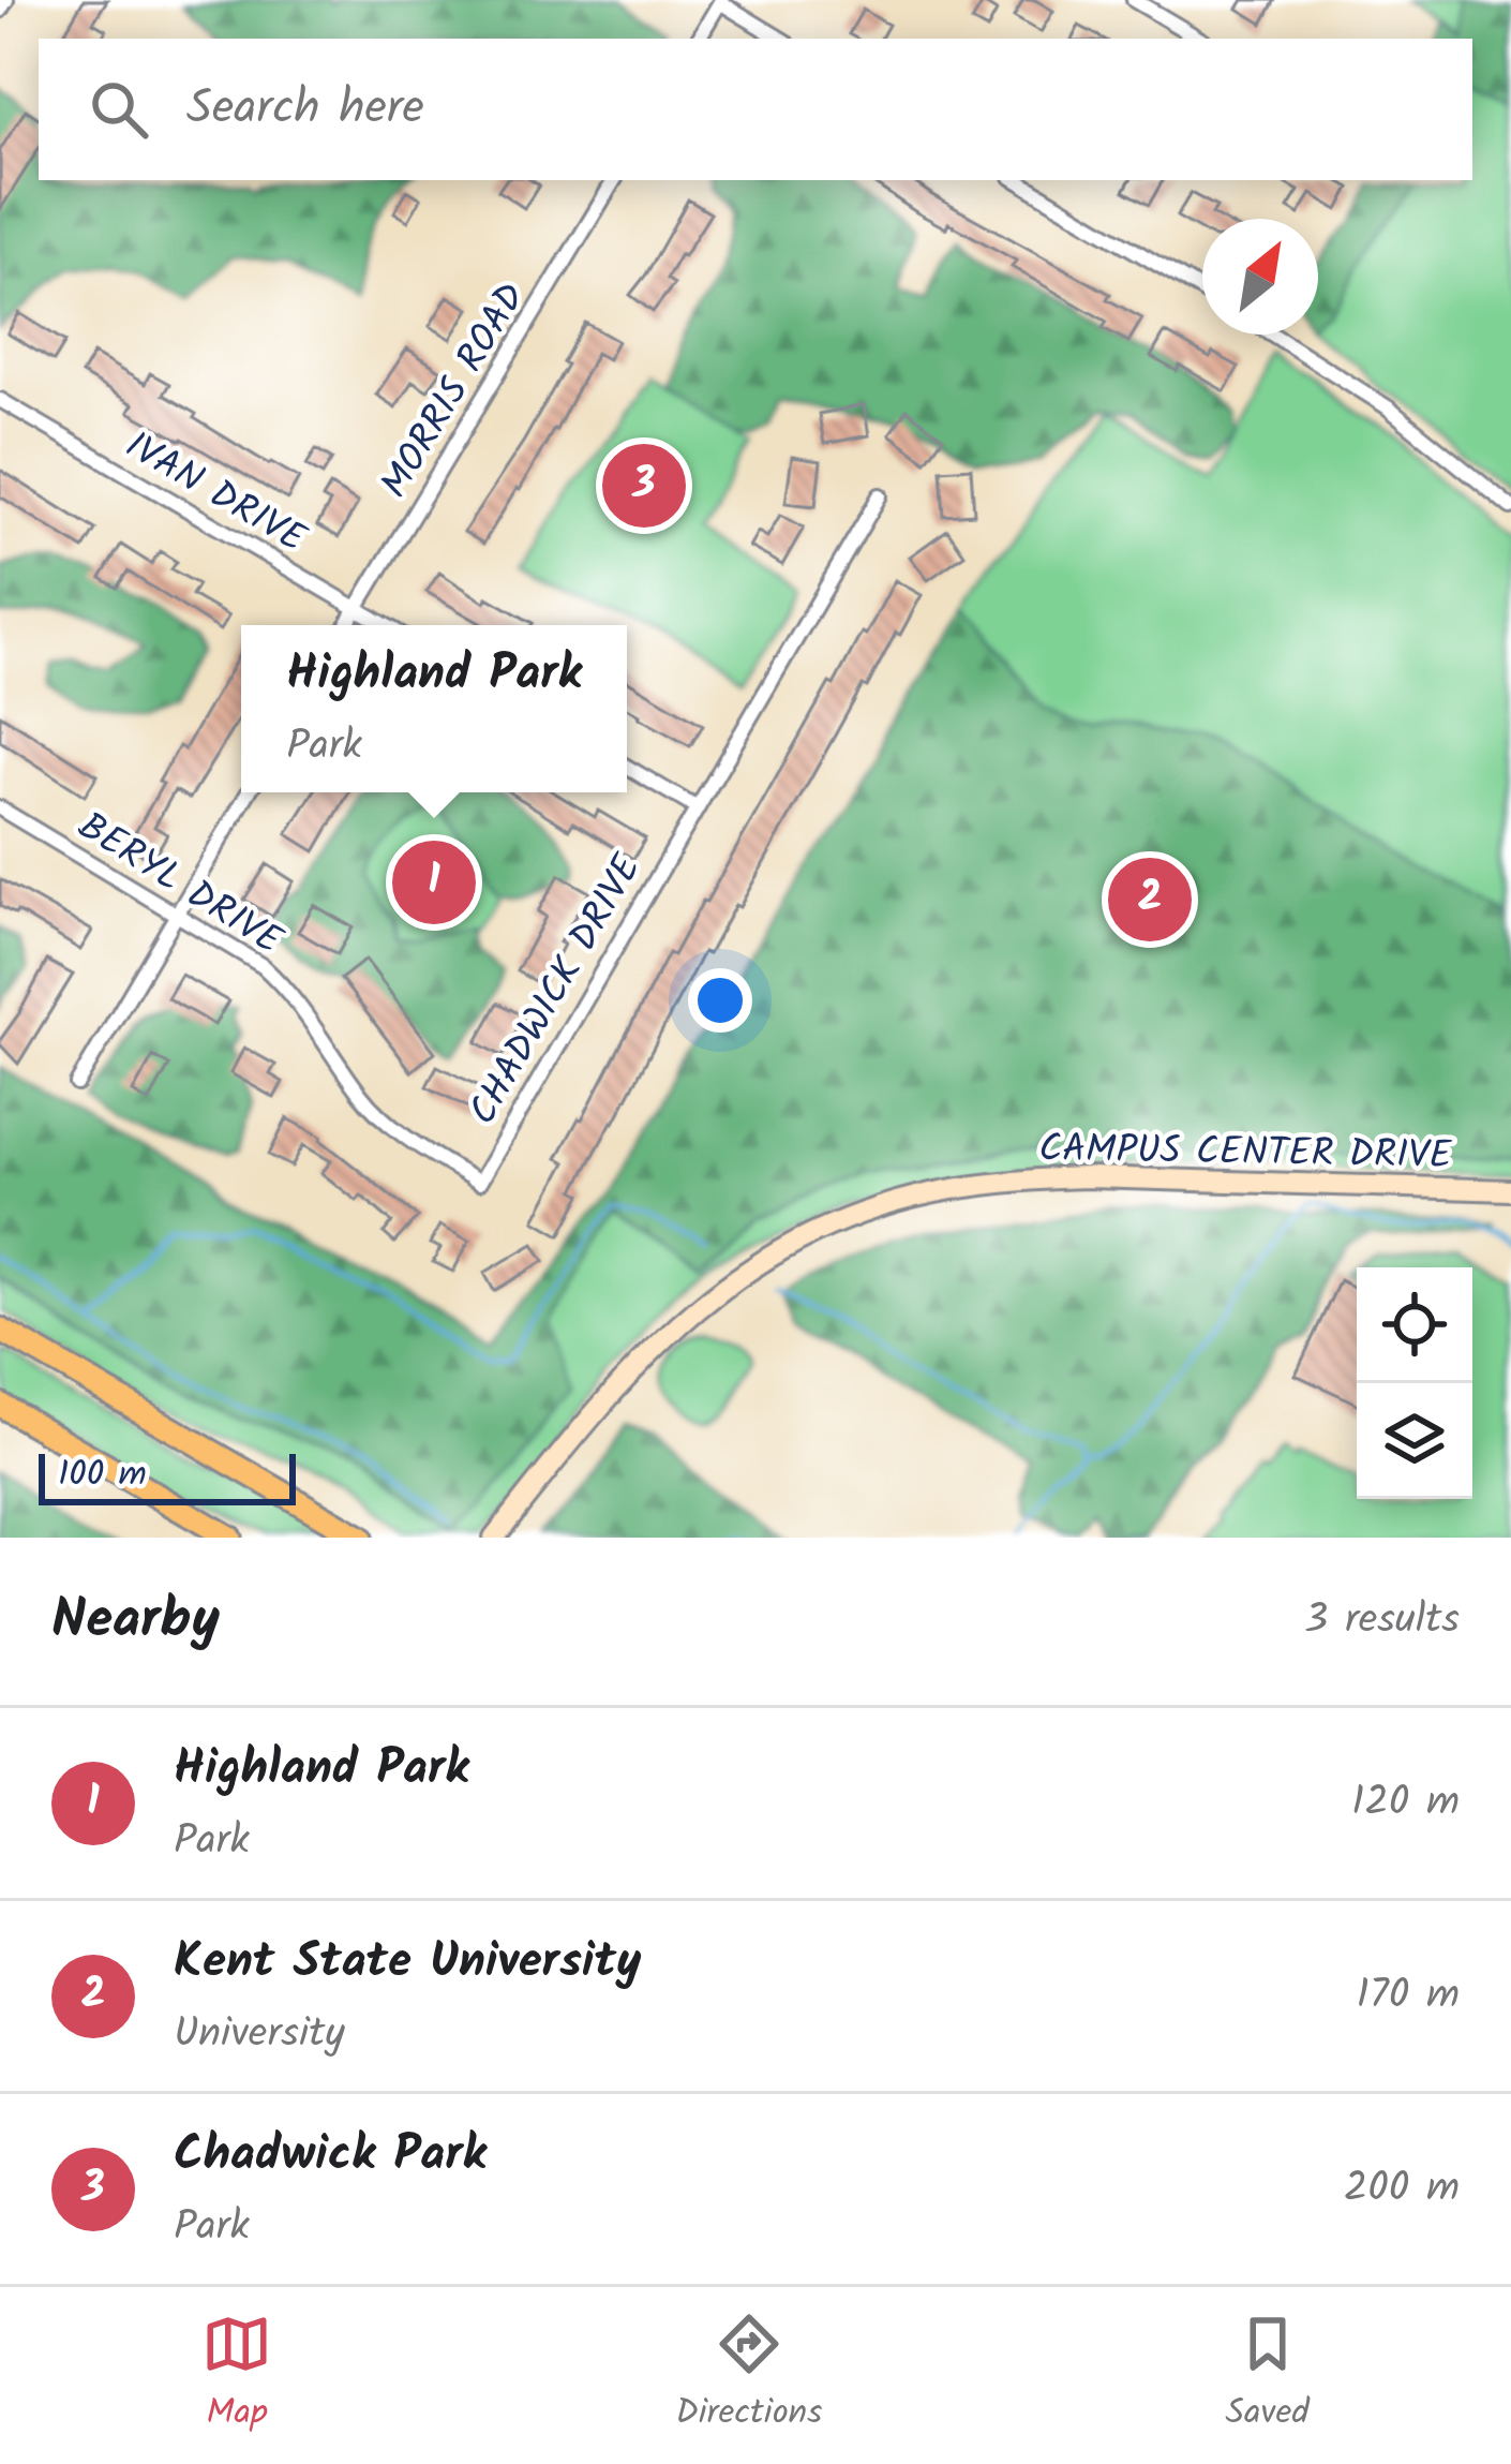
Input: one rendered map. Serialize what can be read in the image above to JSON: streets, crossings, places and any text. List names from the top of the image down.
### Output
{
  "streets": {
    "street": [
      "MORRIS ROAD",
      "IVAN DRIVE",
      "BERYL DRIVE",
      "CHADWICK DRIVE",
      "CAMPUS CENTER DRIVE"
    ]
  },
  "crossings": [
    ["MORRIS ROAD", "IVAN DRIVE"],
    ["BERYL DRIVE", "CHADWICK DRIVE"]
  ],
  "scale_bar": "100 m",
  "north": "top right",
  "page": {
    "search": "Search here",
    "pins": ["3", "1", "2"],
    "popup": ["Highland Park", "Park"],
    "scale": "100 m",
    "heading": ["Nearby", "3 results"],
    "list": [
      {
        "mark": "1",
        "name": "Highland Park",
        "note": "Park",
        "value": "120 m"
      },
      {
        "mark": "2",
        "name": "Kent State University",
        "note": "University",
        "value": "170 m"
      },
      {
        "mark": "3",
        "name": "Chadwick Park",
        "note": "Park",
        "value": "200 m"
      }
    ],
    "nav": ["Map", "Directions", "Saved"]
  }
}
